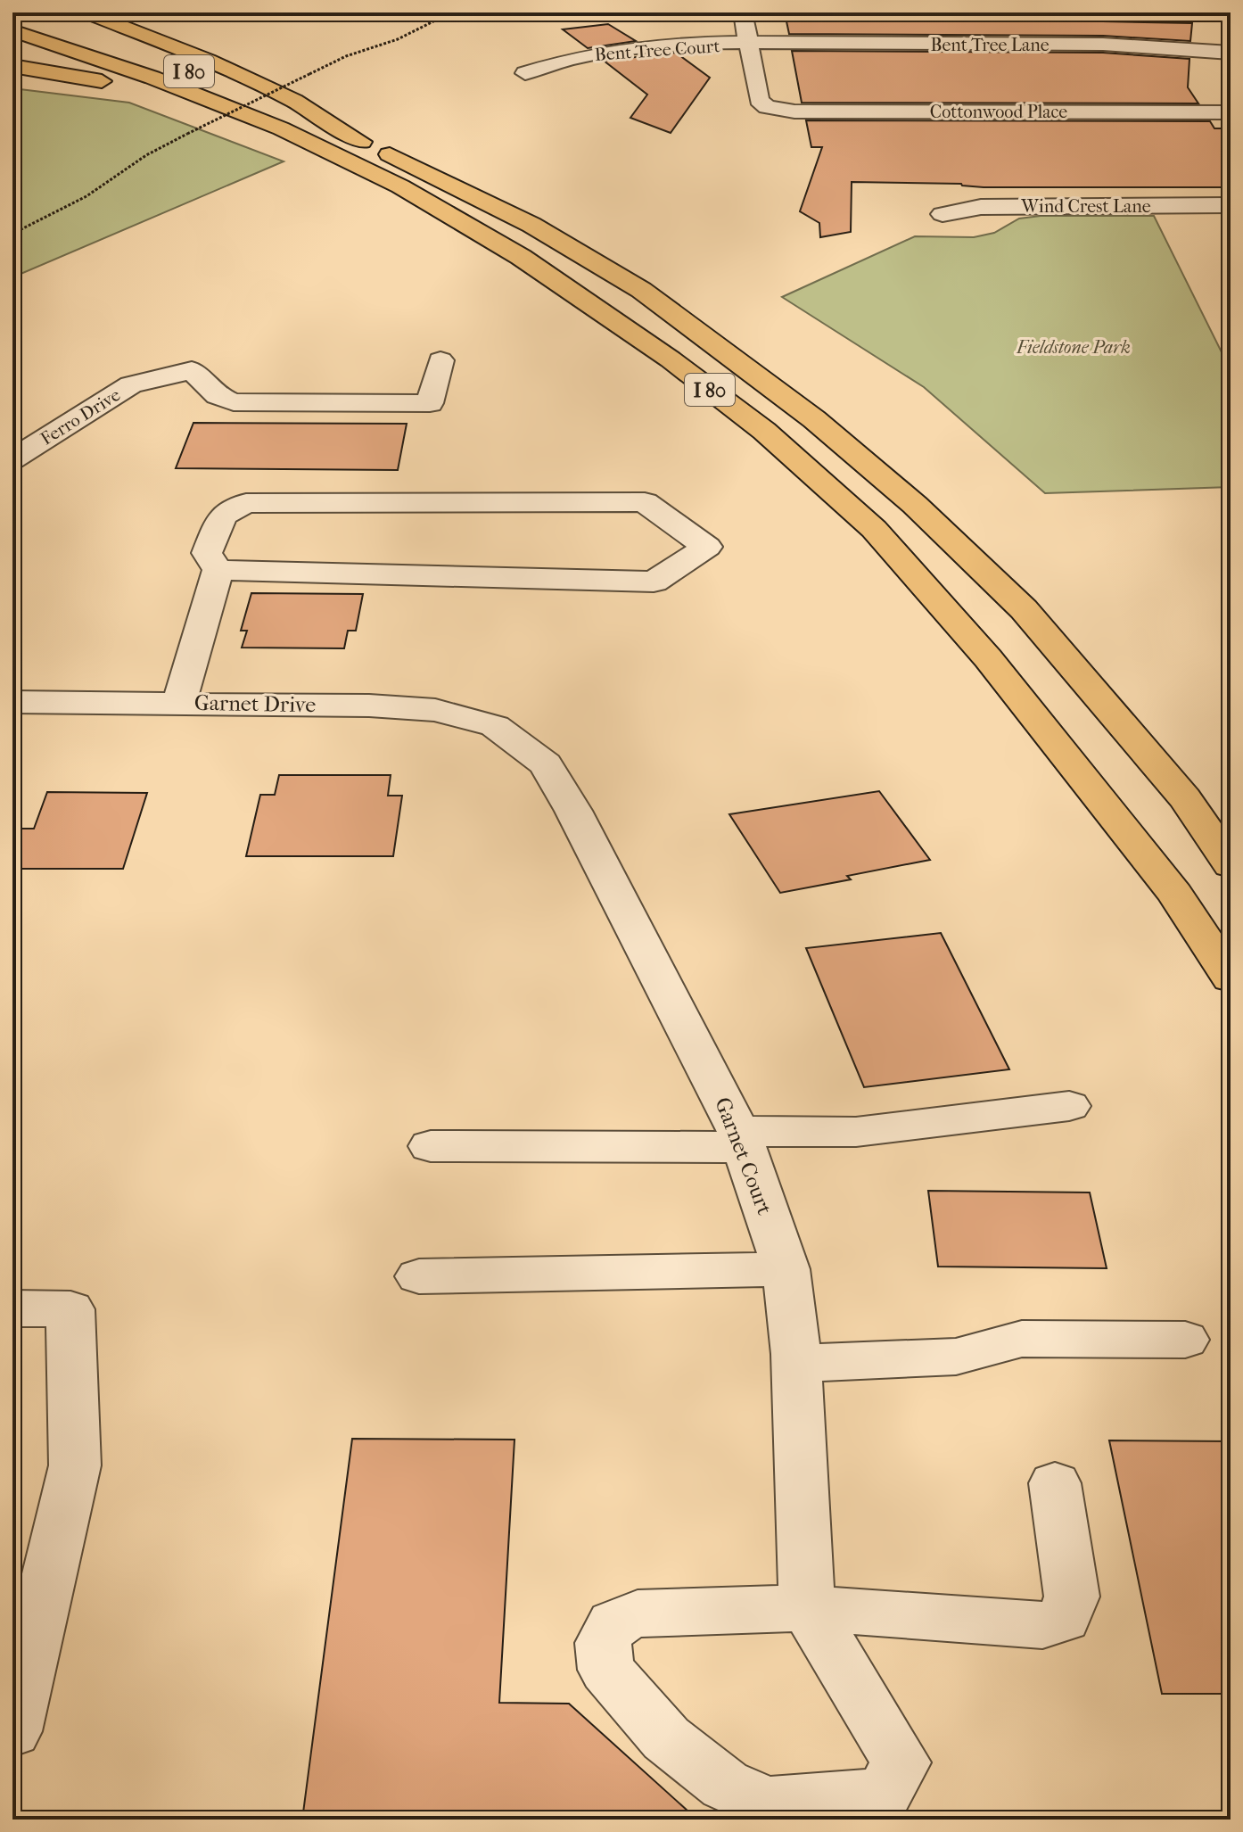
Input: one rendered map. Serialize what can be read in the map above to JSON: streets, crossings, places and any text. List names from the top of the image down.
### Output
{
  "streets": {
    "highway": ["I 80"],
    "street": [
      "Bent Tree Lane",
      "Bent Tree Court",
      "Cottonwood Place",
      "Wind Crest Lane",
      "Ferro Drive",
      "Garnet Drive",
      "Garnet Court"
    ]
  },
  "crossings": [
    ["Bent Tree Lane", "Bent Tree Court"],
    ["Bent Tree Lane", "Cottonwood Place"],
    ["Bent Tree Court", "Cottonwood Place"],
    ["Garnet Drive", "Garnet Court"]
  ],
  "parks": ["Fieldstone Park"]
}
